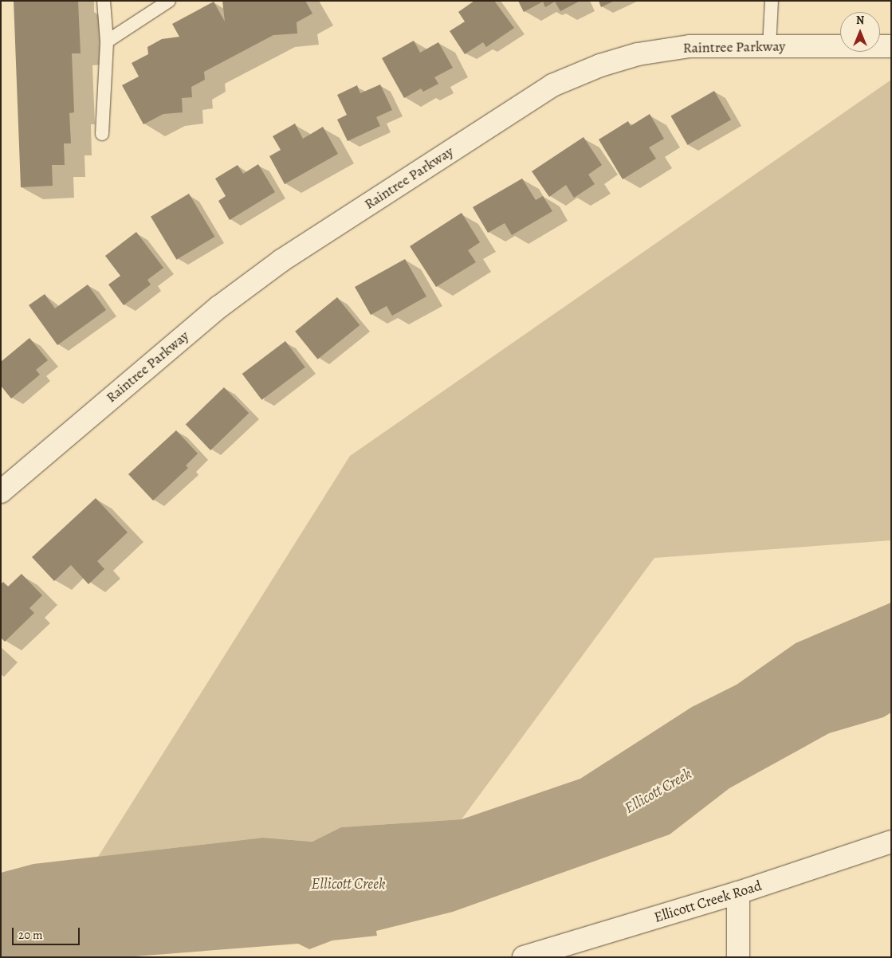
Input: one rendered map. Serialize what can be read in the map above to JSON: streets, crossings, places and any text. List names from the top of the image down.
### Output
{
  "streets": {
    "street": ["Raintree Parkway", "Ellicott Creek Road"]
  },
  "water": ["Ellicott Creek"],
  "scale_bar": "20 m",
  "north": "top"
}
